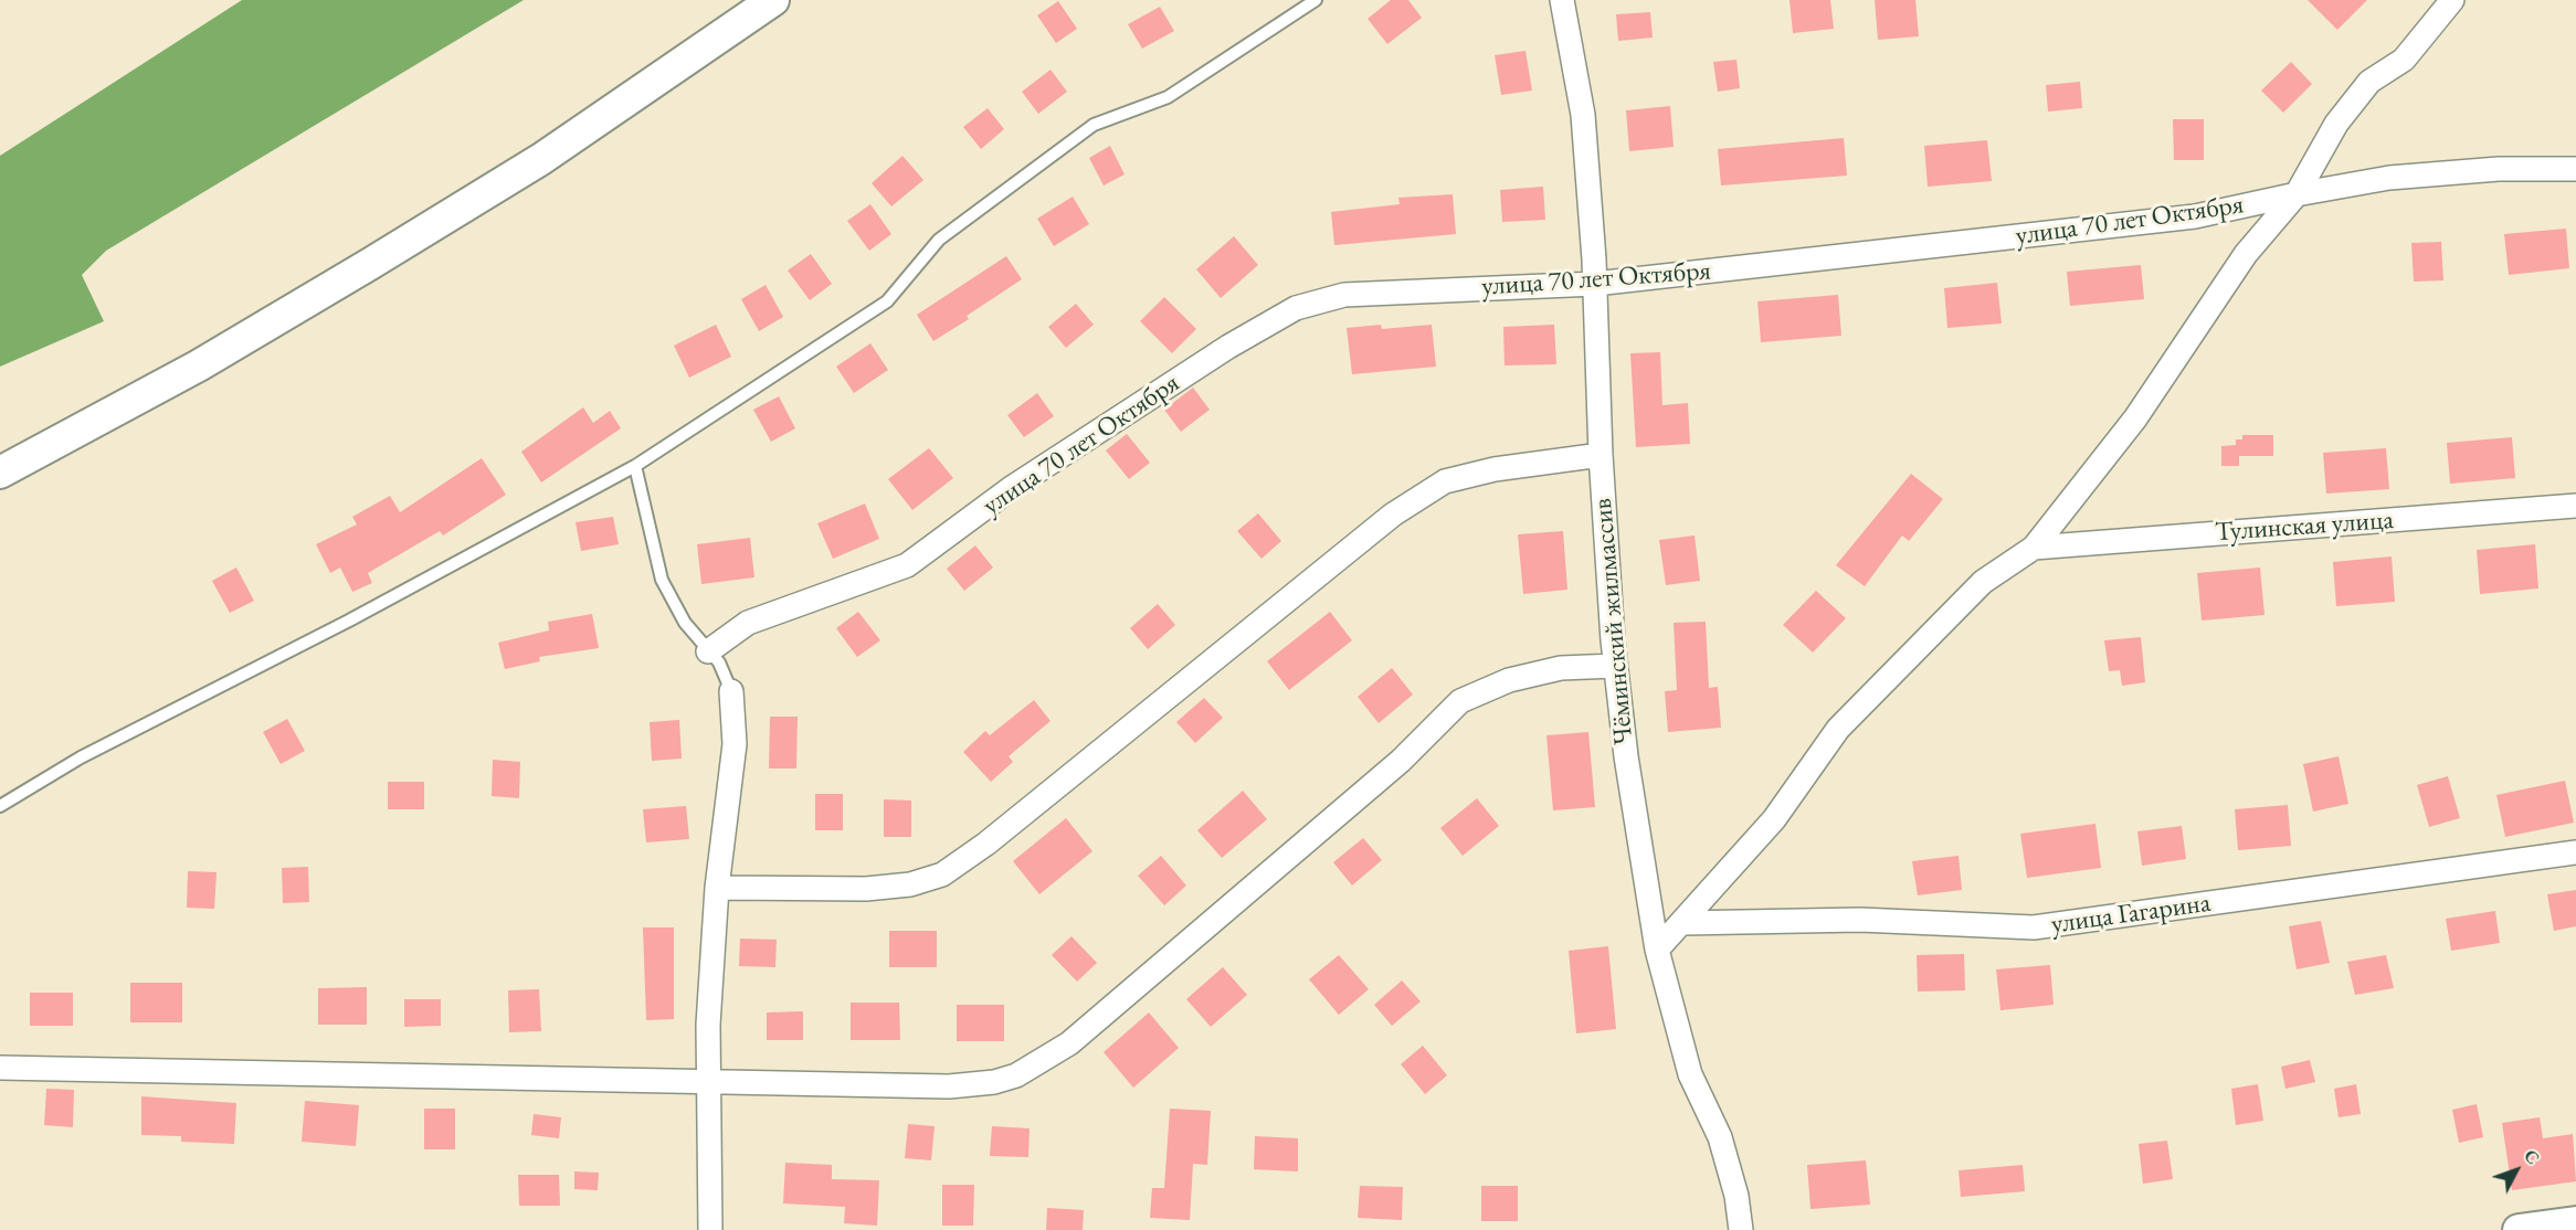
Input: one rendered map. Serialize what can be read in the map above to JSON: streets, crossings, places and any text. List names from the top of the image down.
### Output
{
  "streets": {
    "street": [
      "улица 70 лет Октября",
      "Тулинская улица",
      "Чёминский жилмассив",
      "улица Гагарина"
    ]
  },
  "crossings": [
    ["улица 70 лет Октября", "Чёминский жилмассив"]
  ],
  "north": "top right"
}
